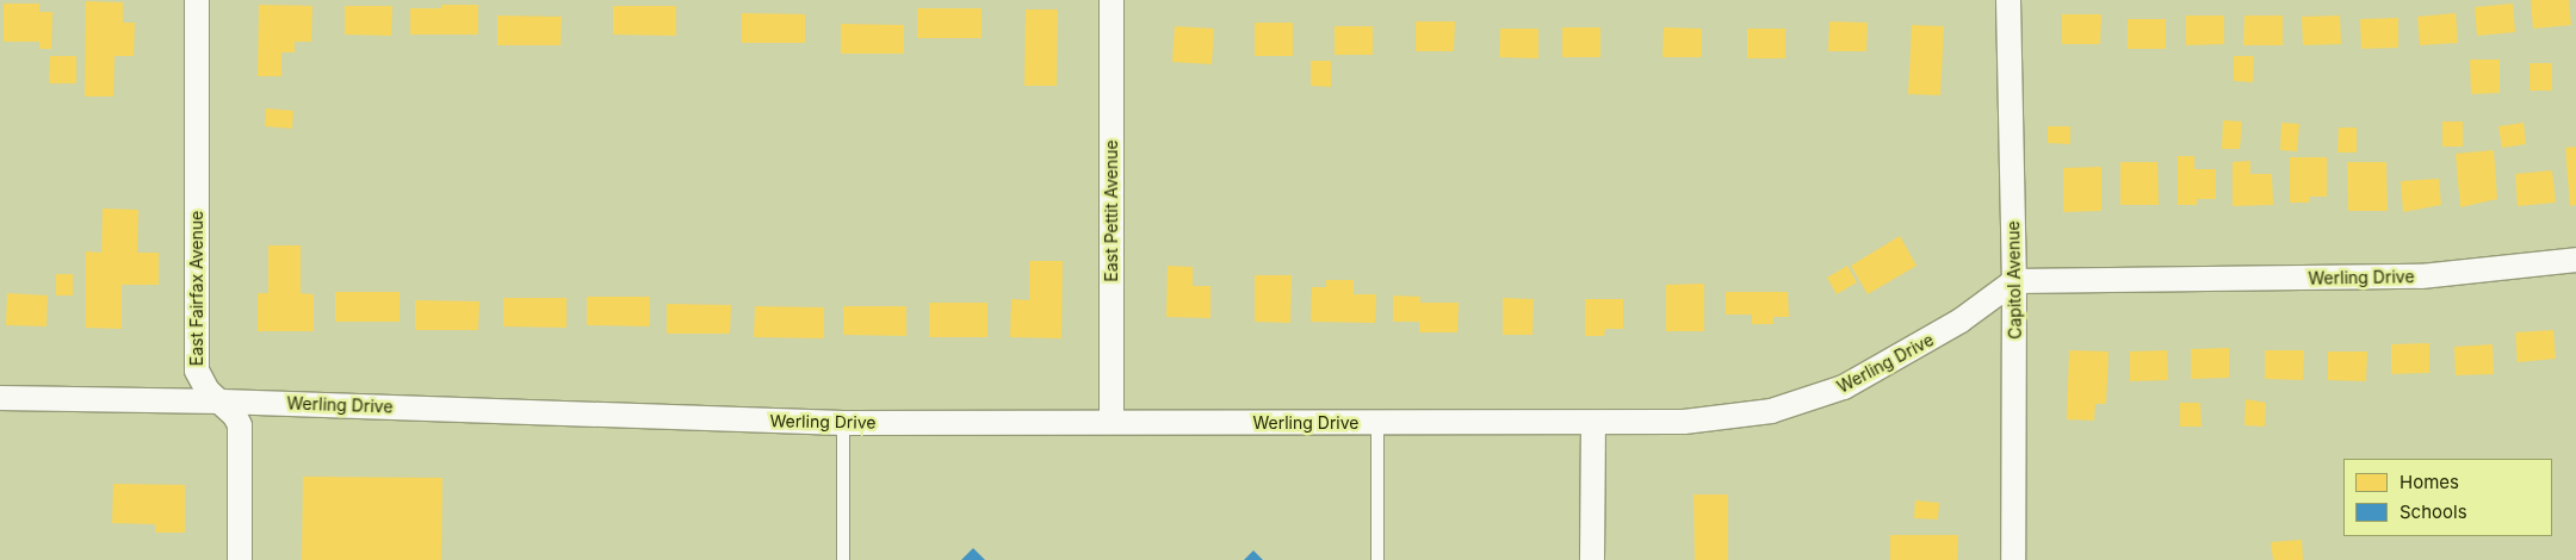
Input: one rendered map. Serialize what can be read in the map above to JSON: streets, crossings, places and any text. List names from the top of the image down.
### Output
{
  "streets": {
    "street": [
      "East Pettit Avenue",
      "Werling Drive",
      "Capitol Avenue",
      "East Fairfax Avenue"
    ]
  },
  "crossings": [
    ["East Pettit Avenue", "Werling Drive"],
    ["Werling Drive", "Capitol Avenue"],
    ["Werling Drive", "East Fairfax Avenue"]
  ],
  "legend": ["Homes", "Schools"]
}
